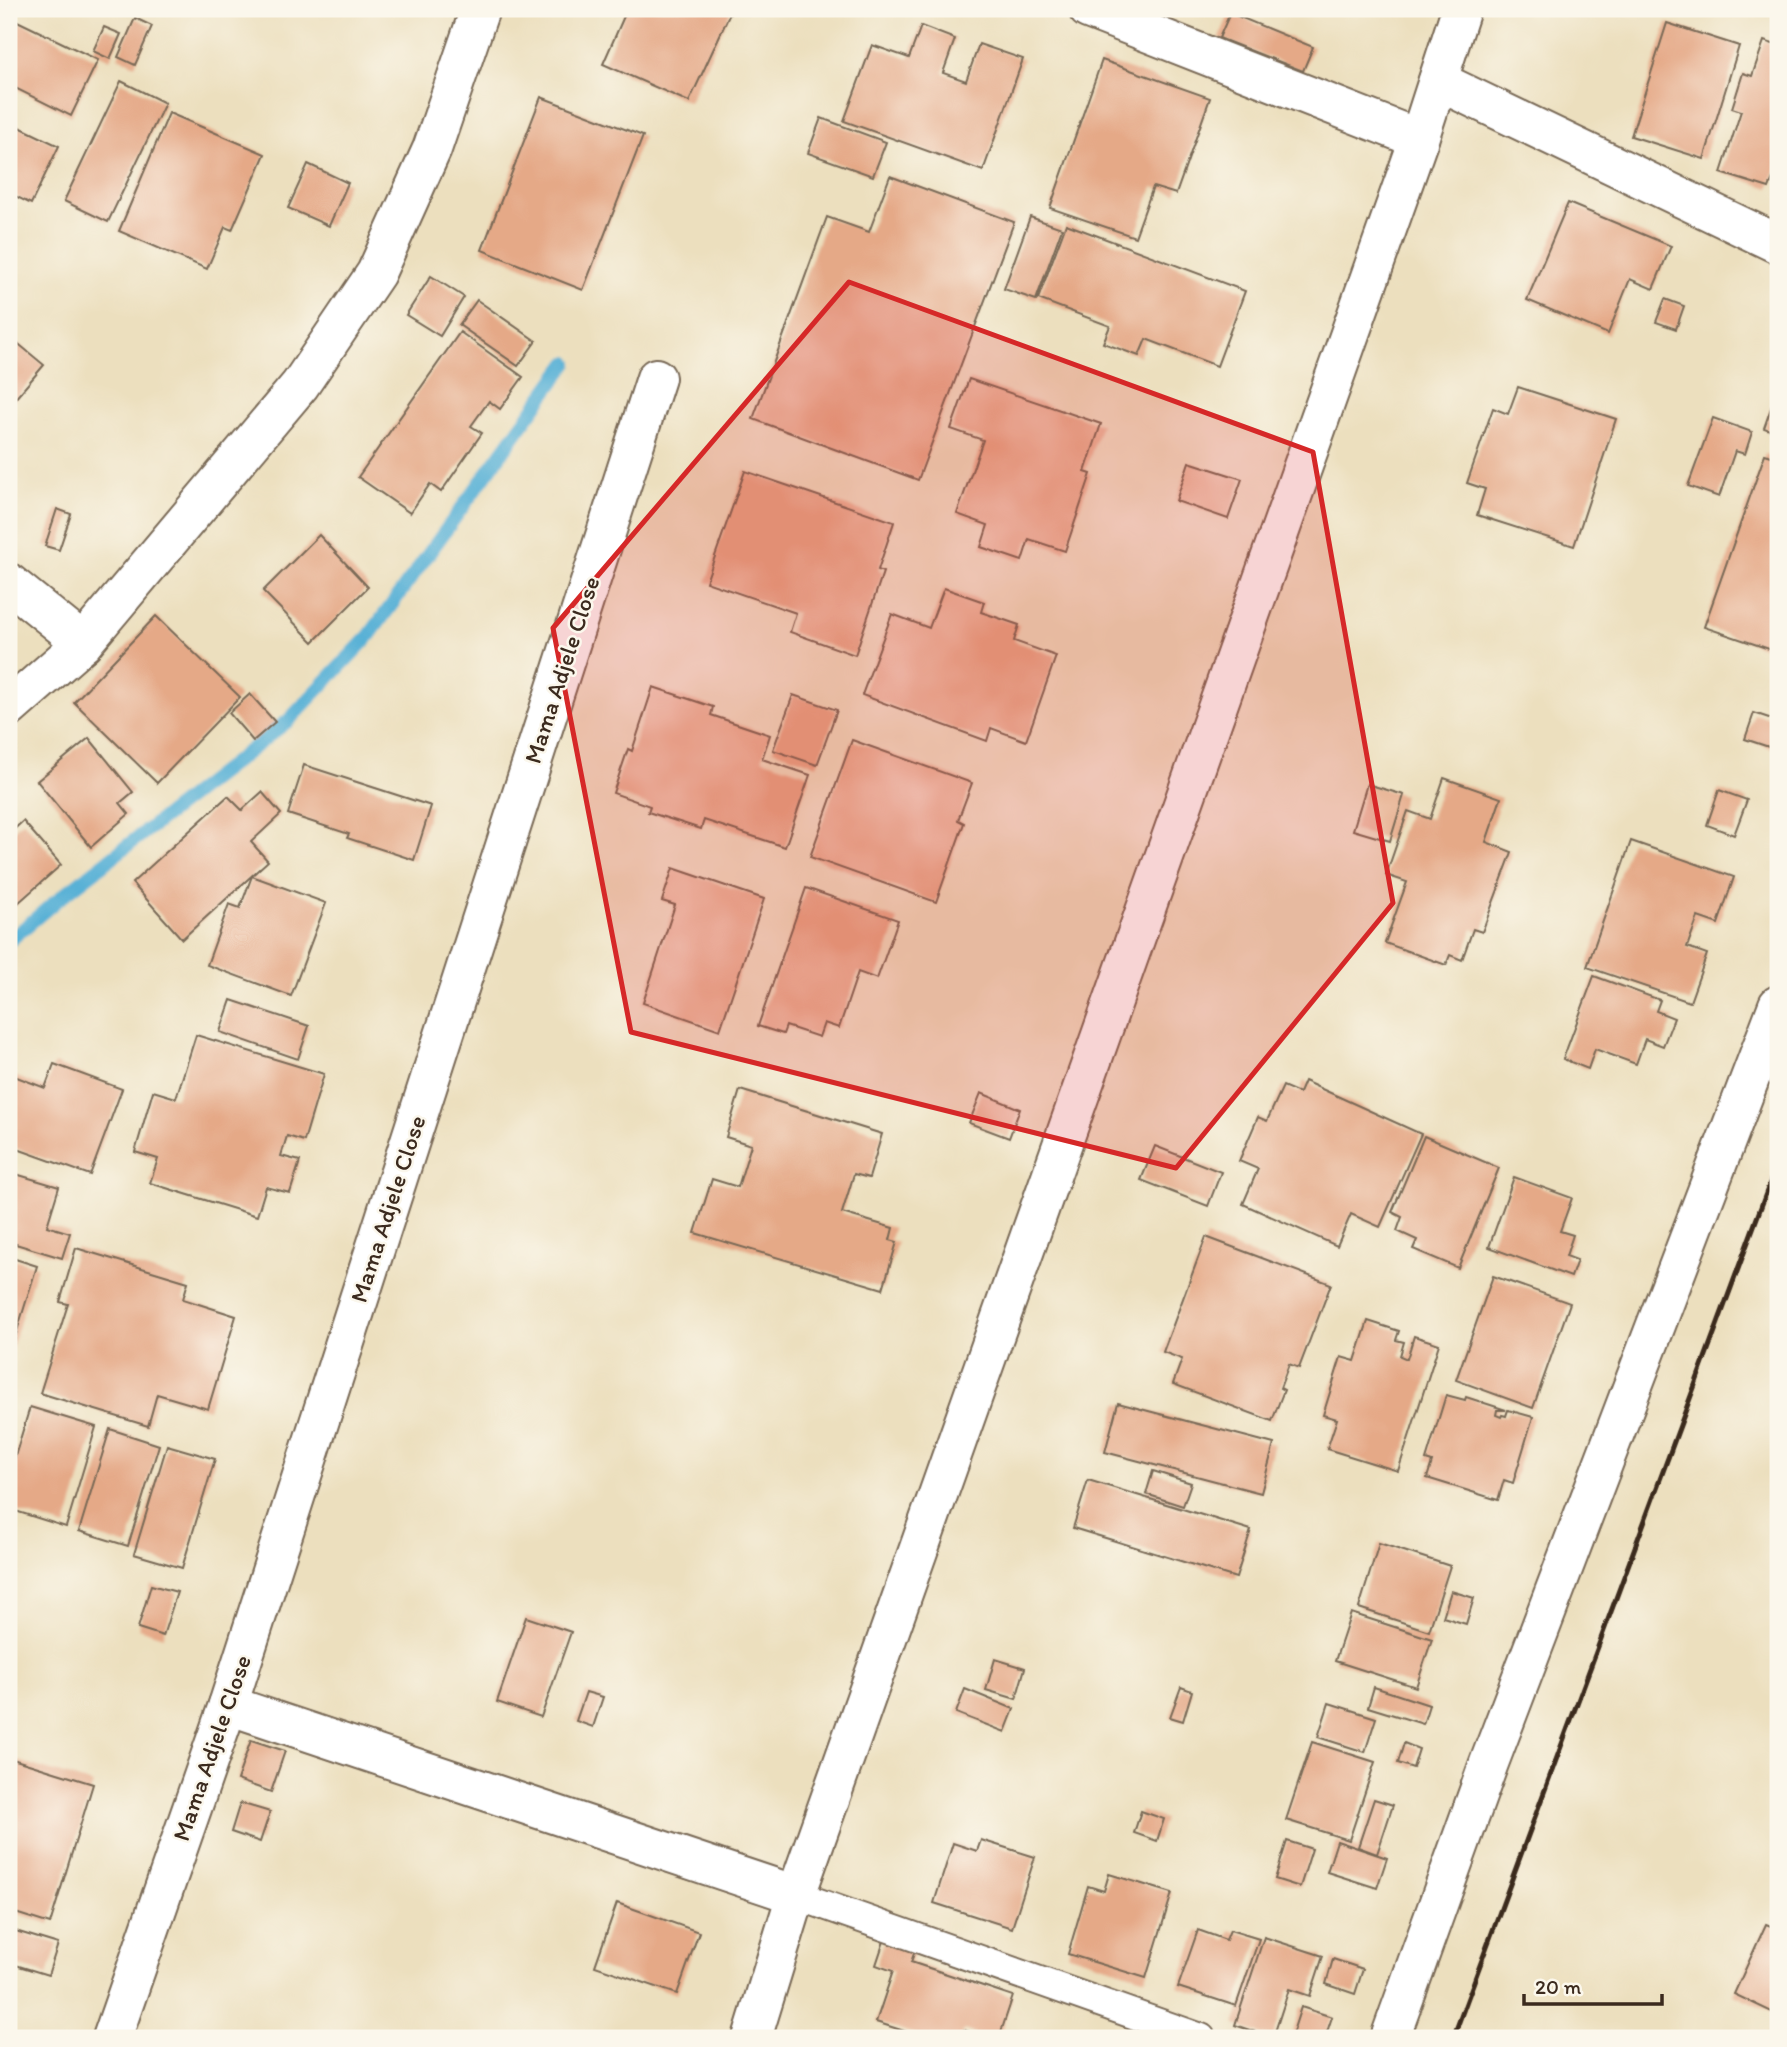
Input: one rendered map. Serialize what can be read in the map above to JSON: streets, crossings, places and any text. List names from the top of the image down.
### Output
{
  "streets": {
    "street": ["Mama Adjele Close"]
  },
  "scale_bar": "20 m"
}
